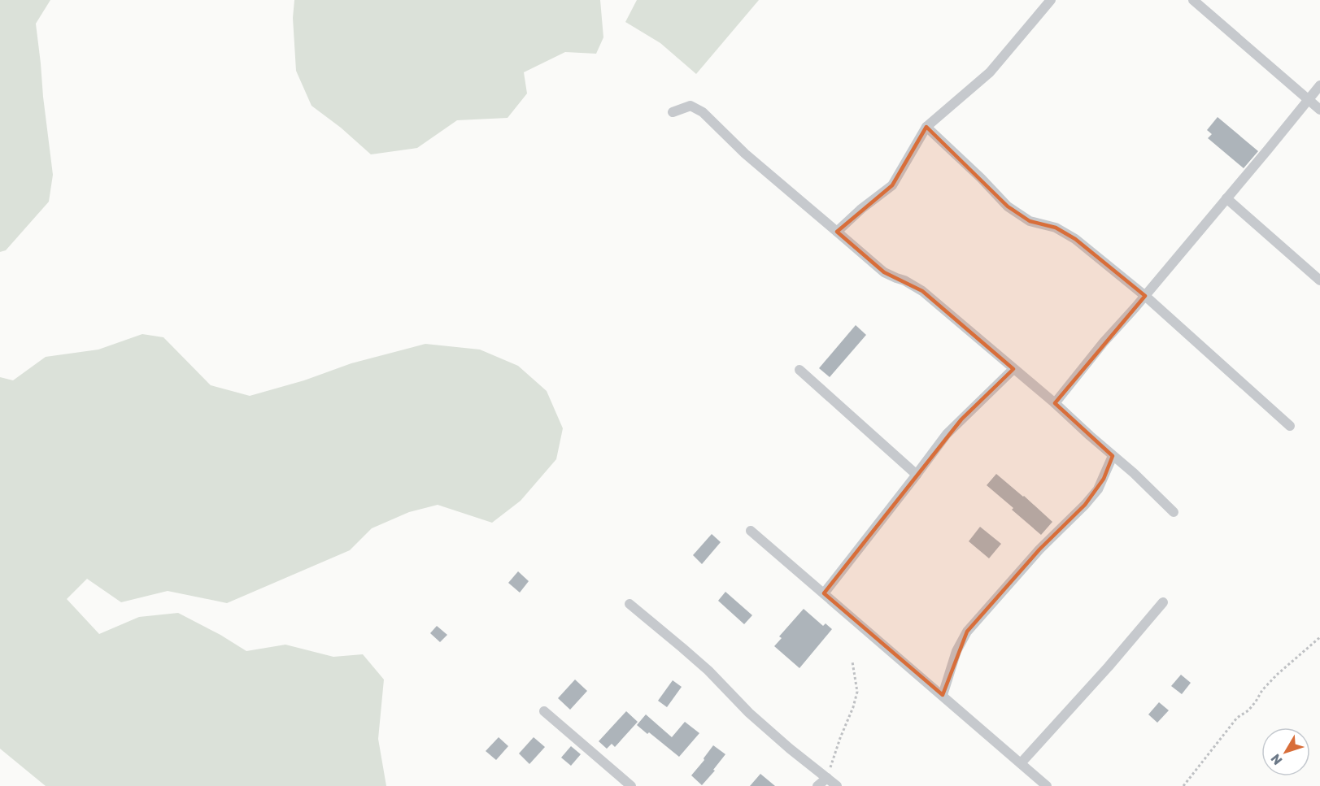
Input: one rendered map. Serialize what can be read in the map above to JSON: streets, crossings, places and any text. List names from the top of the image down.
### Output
{
  "north": "bottom left"
}
